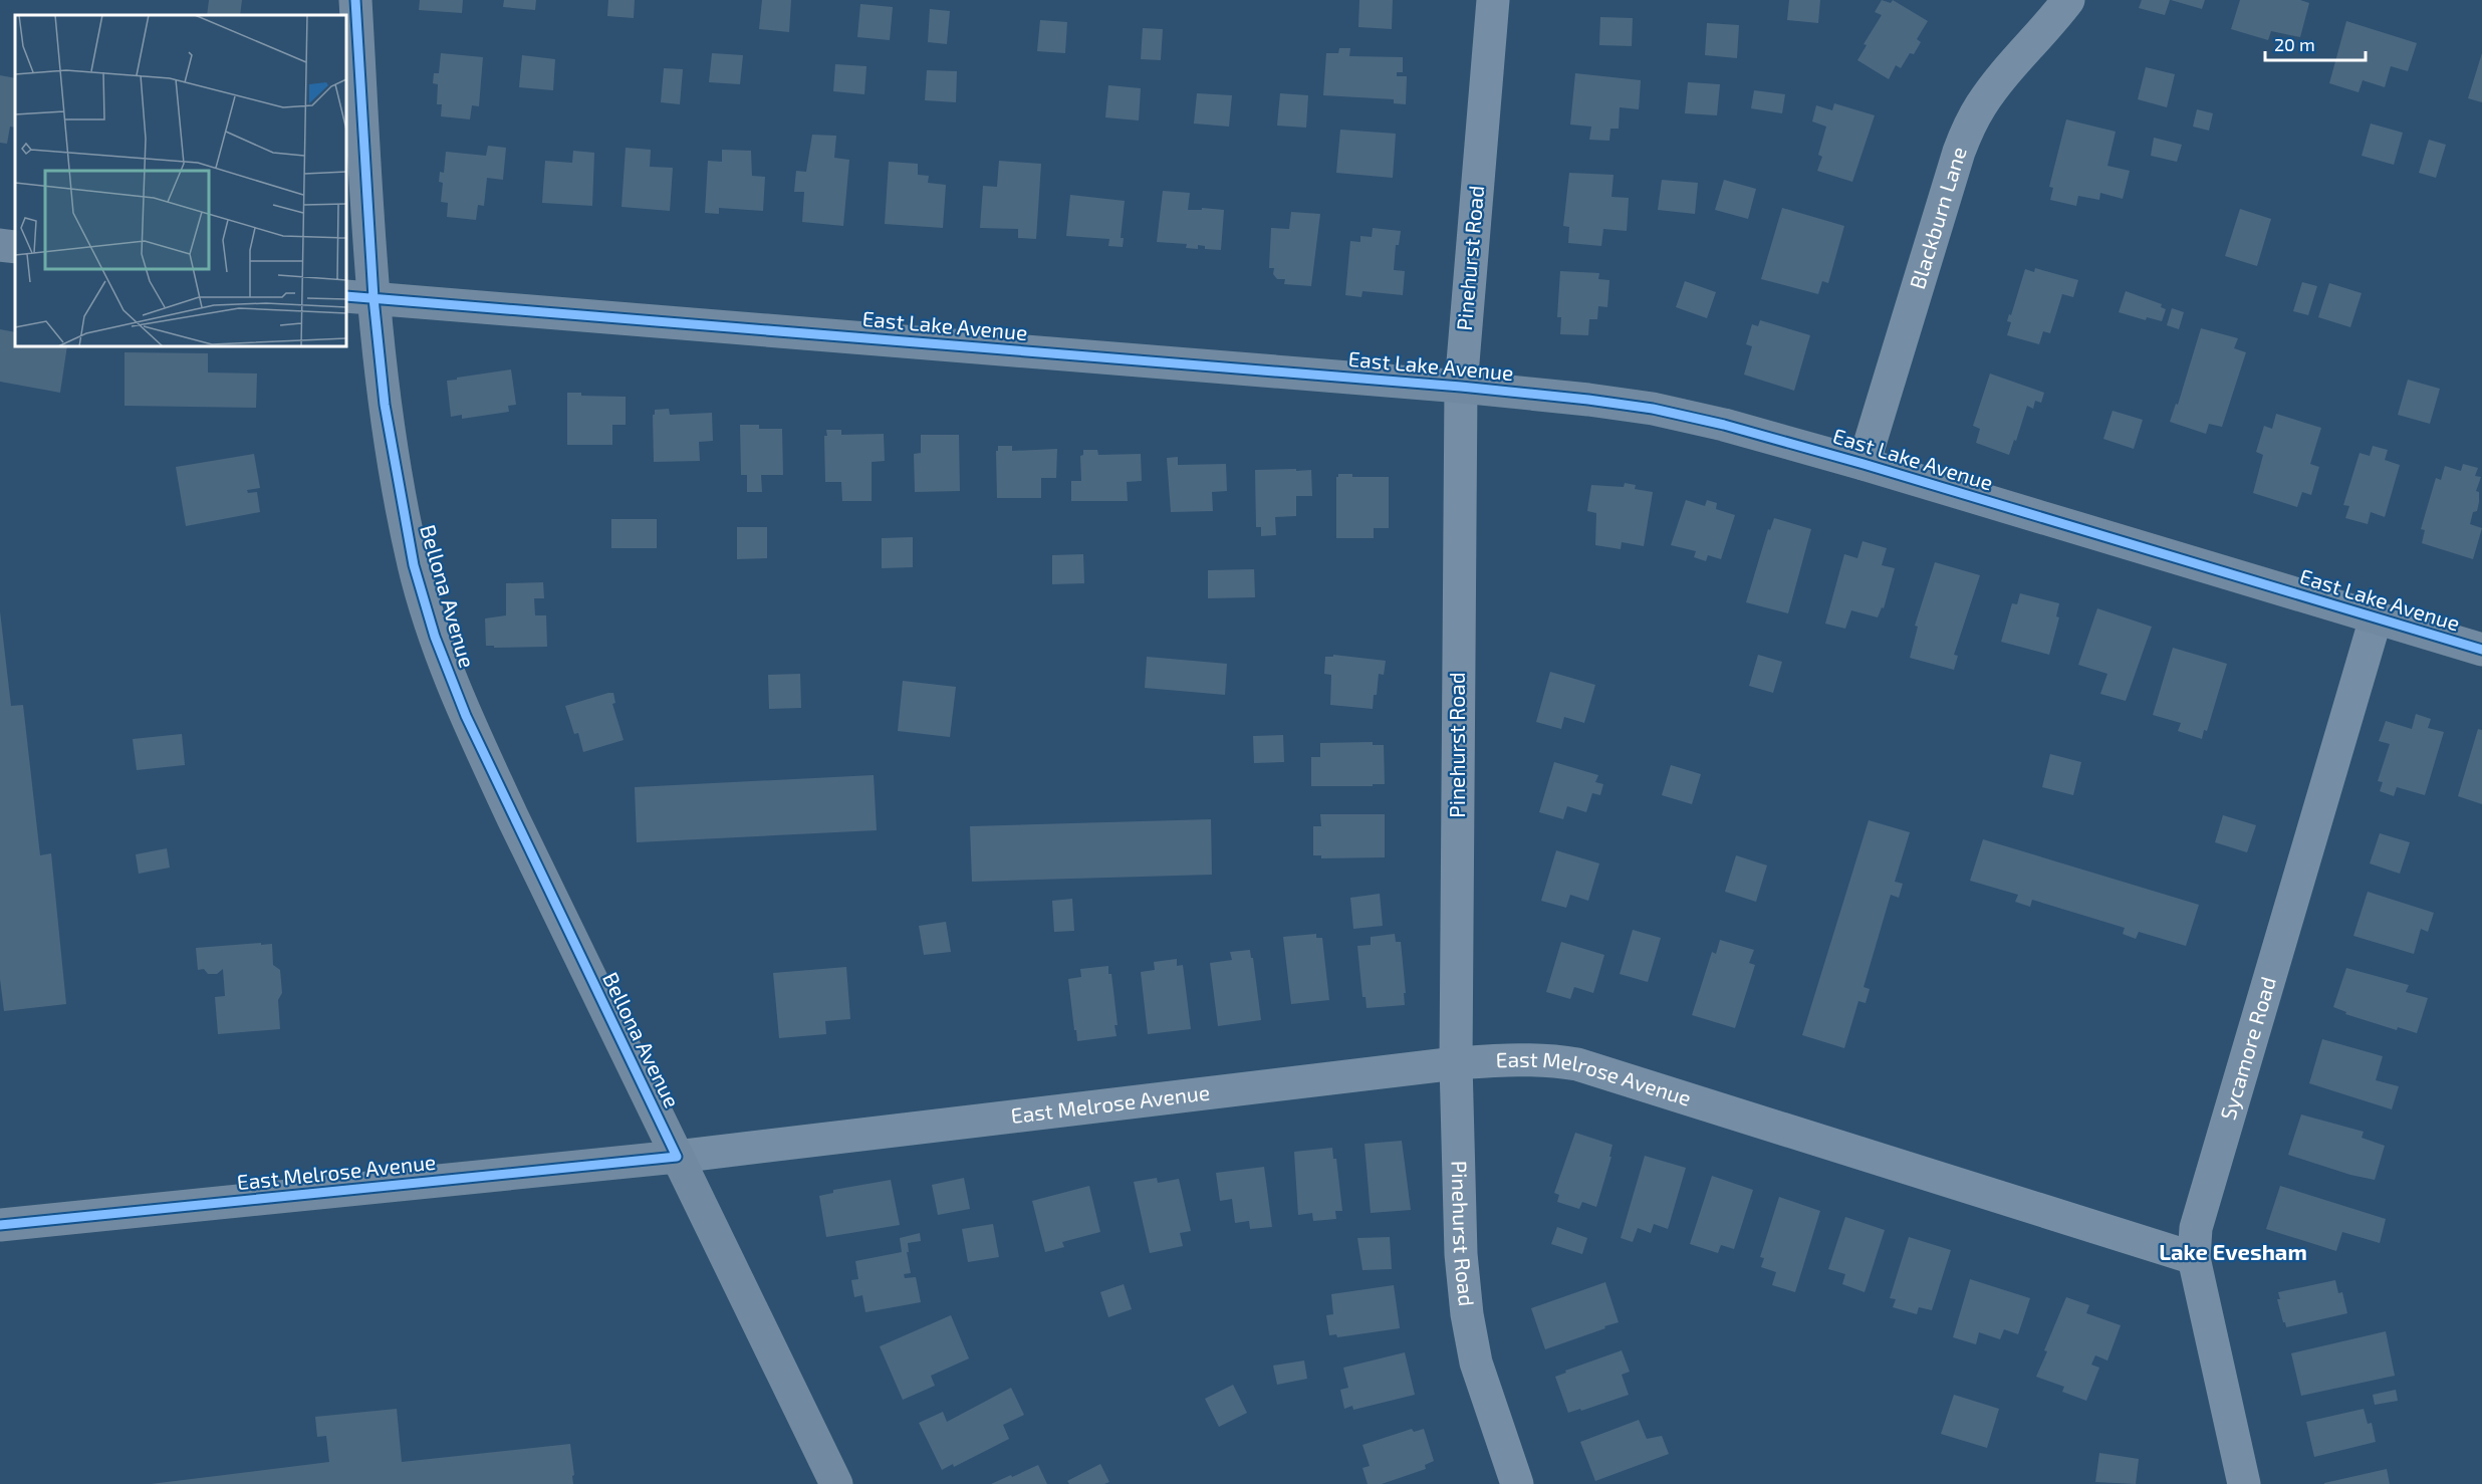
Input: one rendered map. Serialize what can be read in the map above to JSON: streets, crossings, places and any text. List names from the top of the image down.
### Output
{
  "streets": {
    "street": [
      "Blackburn Lane",
      "Pinehurst Road",
      "East Lake Avenue",
      "Bellona Avenue",
      "Sycamore Road",
      "East Melrose Avenue"
    ]
  },
  "crossings": [
    ["Blackburn Lane", "East Lake Avenue"],
    ["Pinehurst Road", "East Lake Avenue"],
    ["Pinehurst Road", "East Melrose Avenue"],
    ["East Lake Avenue", "Bellona Avenue"],
    ["East Lake Avenue", "Sycamore Road"],
    ["Bellona Avenue", "East Melrose Avenue"],
    ["Sycamore Road", "East Melrose Avenue"]
  ],
  "districts": ["Lake Evesham"],
  "scale_bar": "20 m"
}
